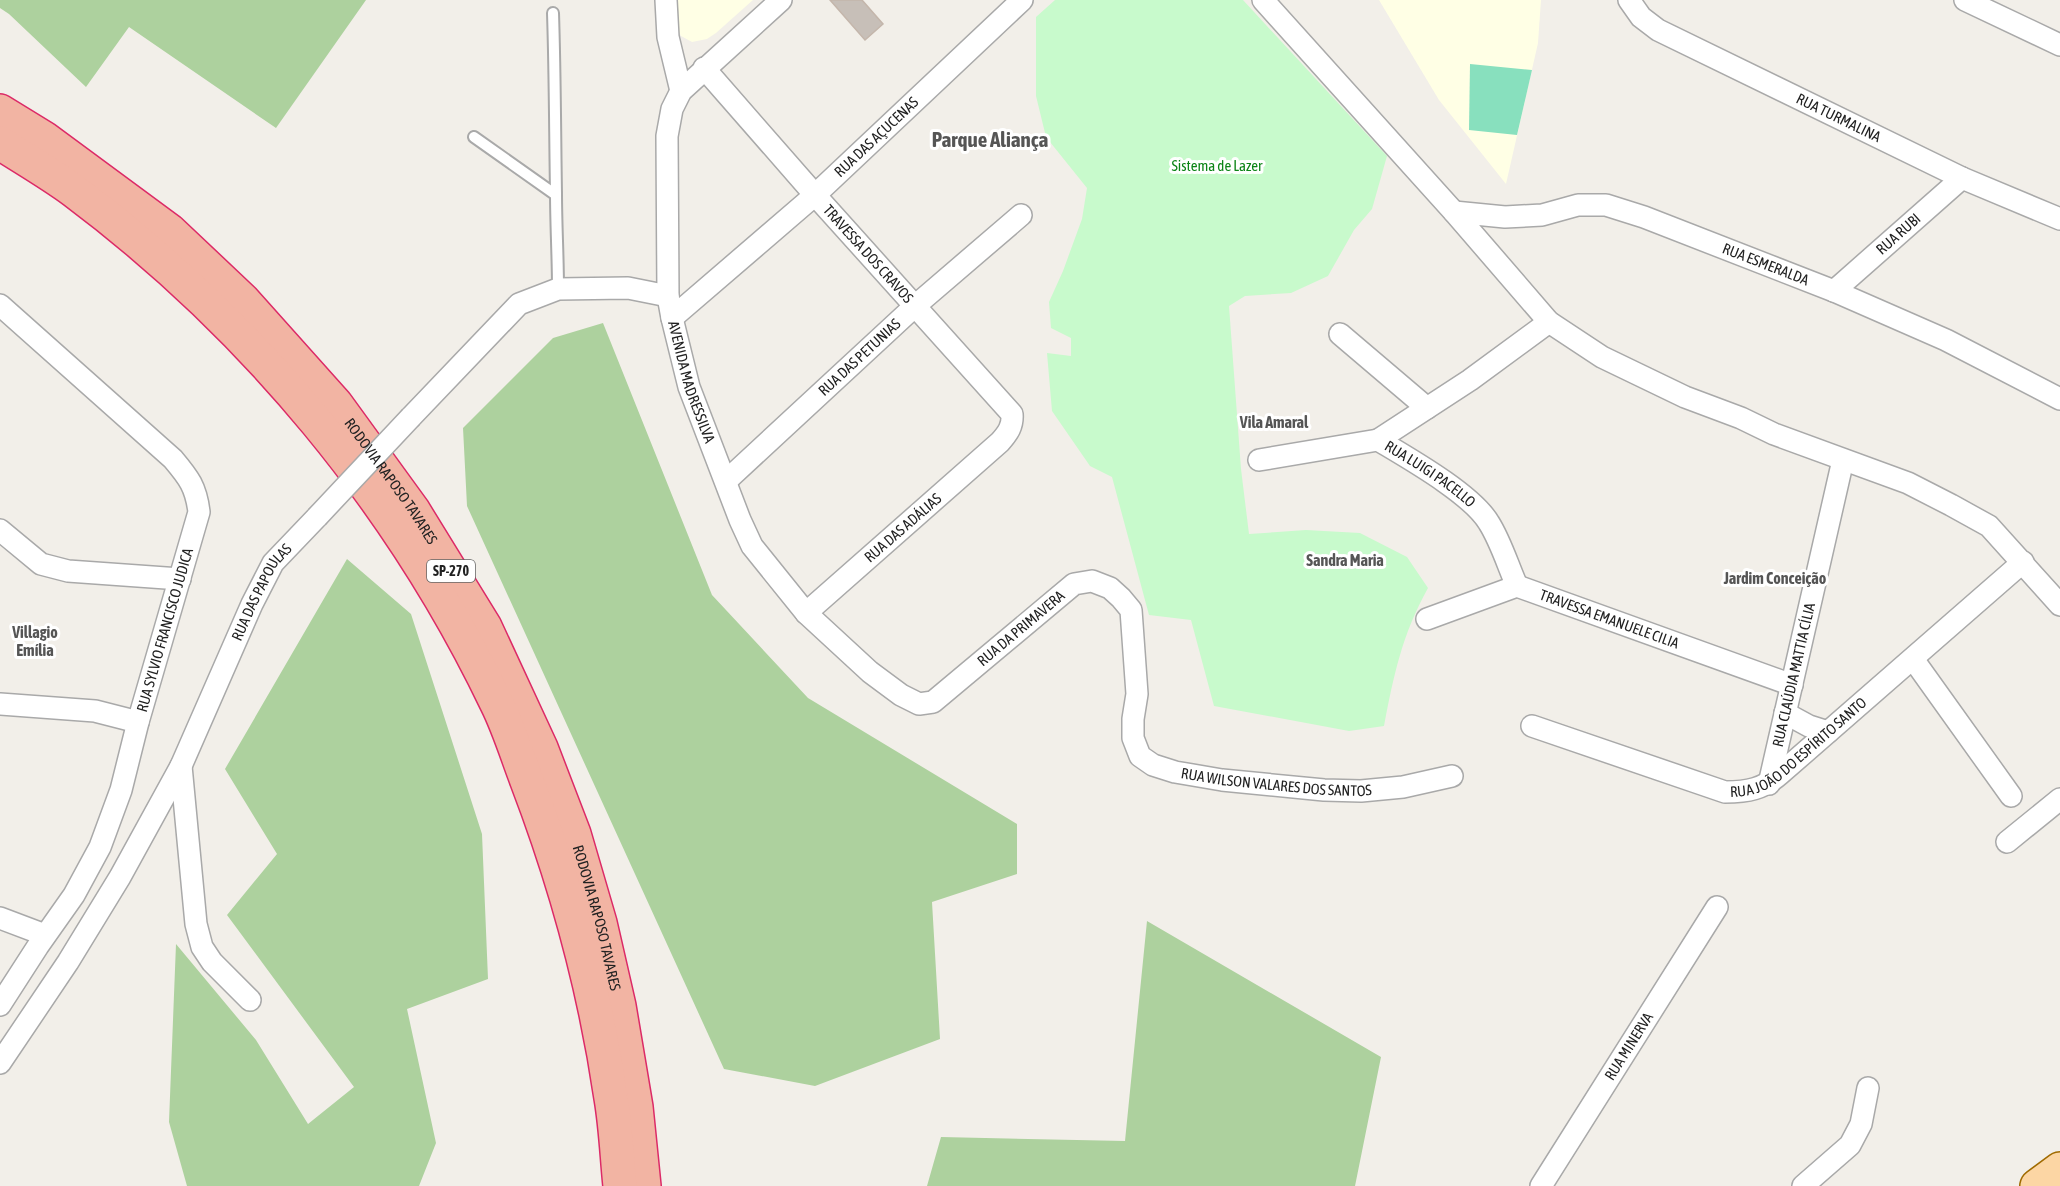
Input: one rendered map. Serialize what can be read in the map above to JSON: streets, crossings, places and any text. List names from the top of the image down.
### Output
{
  "streets": {
    "highway": ["RODOVIA RAPOSO TAVARES", "SP-270"],
    "street": [
      "RUA TURMALINA",
      "RUA DAS AÇUCENAS",
      "RUA RUBI",
      "TRAVESSA DOS CRAVOS",
      "RUA ESMERALDA",
      "RUA DAS PETUNIAS",
      "AVENIDA MADRESSILVA",
      "RUA LUIGI PACELLO",
      "RUA DAS ADÁLIAS",
      "RUA DAS PAPOULAS",
      "TRAVESSA EMANUELE CILIA",
      "RUA DA PRIMAVERA",
      "RUA SYLVIO FRANCISCO JUDICA",
      "RUA CLAÚDIA MATTIA CÍLIA",
      "RUA JOÃO DO ESPÍRITO SANTO",
      "RUA WILSON VALARES DOS SANTOS",
      "RUA MINERVA"
    ]
  },
  "crossings": [
    ["RUA TURMALINA", "RUA RUBI"],
    ["RUA DAS AÇUCENAS", "TRAVESSA DOS CRAVOS"],
    ["RUA DAS AÇUCENAS", "AVENIDA MADRESSILVA"],
    ["RUA RUBI", "RUA ESMERALDA"],
    ["TRAVESSA DOS CRAVOS", "RUA DAS PETUNIAS"],
    ["TRAVESSA DOS CRAVOS", "AVENIDA MADRESSILVA"],
    ["TRAVESSA DOS CRAVOS", "RUA DAS ADÁLIAS"],
    ["RUA DAS PETUNIAS", "AVENIDA MADRESSILVA"],
    ["AVENIDA MADRESSILVA", "RUA DAS ADÁLIAS"],
    ["AVENIDA MADRESSILVA", "RUA DAS PAPOULAS"],
    ["AVENIDA MADRESSILVA", "RUA DA PRIMAVERA"],
    ["RUA LUIGI PACELLO", "TRAVESSA EMANUELE CILIA"],
    ["TRAVESSA EMANUELE CILIA", "RUA CLAÚDIA MATTIA CÍLIA"],
    ["RUA DA PRIMAVERA", "RUA WILSON VALARES DOS SANTOS"],
    ["RUA CLAÚDIA MATTIA CÍLIA", "RUA JOÃO DO ESPÍRITO SANTO"]
  ],
  "districts": [
    "Parque Aliança",
    "Vila Amaral",
    "Sandra Maria",
    "Jardim Conceição",
    "Villagio Emília"
  ],
  "parks": ["Sistema de Lazer"]
}
